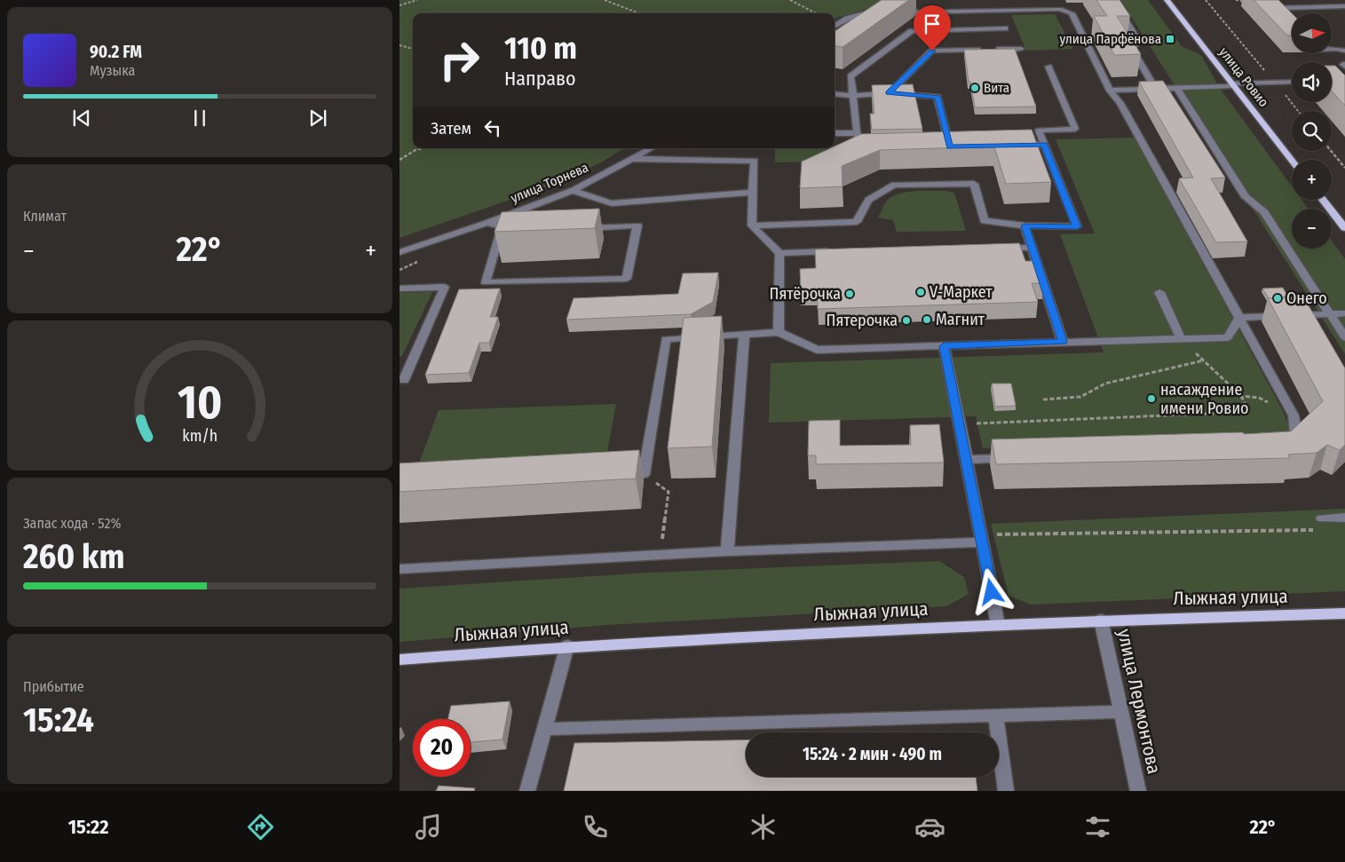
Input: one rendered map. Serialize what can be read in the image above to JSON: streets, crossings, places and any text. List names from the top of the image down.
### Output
{
  "streets": {
    "main road": ["улица Ровио", "Лыжная улица"],
    "street": ["улица Торнева", "улица Лермонтова"]
  },
  "crossings": [
    ["Лыжная улица", "улица Лермонтова"]
  ],
  "places": {
    "transit": ["улица Парфёнова"],
    "other": [
      "Вита",
      "V-Маркет",
      "Пятёрочка",
      "Онего",
      "Магнит",
      "Пятерочка",
      "насаждение имени Ровио"
    ]
  },
  "north": "right",
  "page": {
    "map_buttons": ["+", "−"],
    "turn": ["110 m", "Направо"],
    "song": ["90.2 FM", "Музыка"],
    "then": "Затем",
    "tile": [
      "Климат",
      ["Запас хода · 52%", "260 km"],
      ["Прибытие", "15:24"]
    ],
    "heat": ["−", "22°", "+"],
    "limit": "20",
    "trip": "15:24 · 2 мин · 490 m",
    "tabs": ["15:22", "22°"],
    "gauge": ["10", "km/h"]
  }
}
